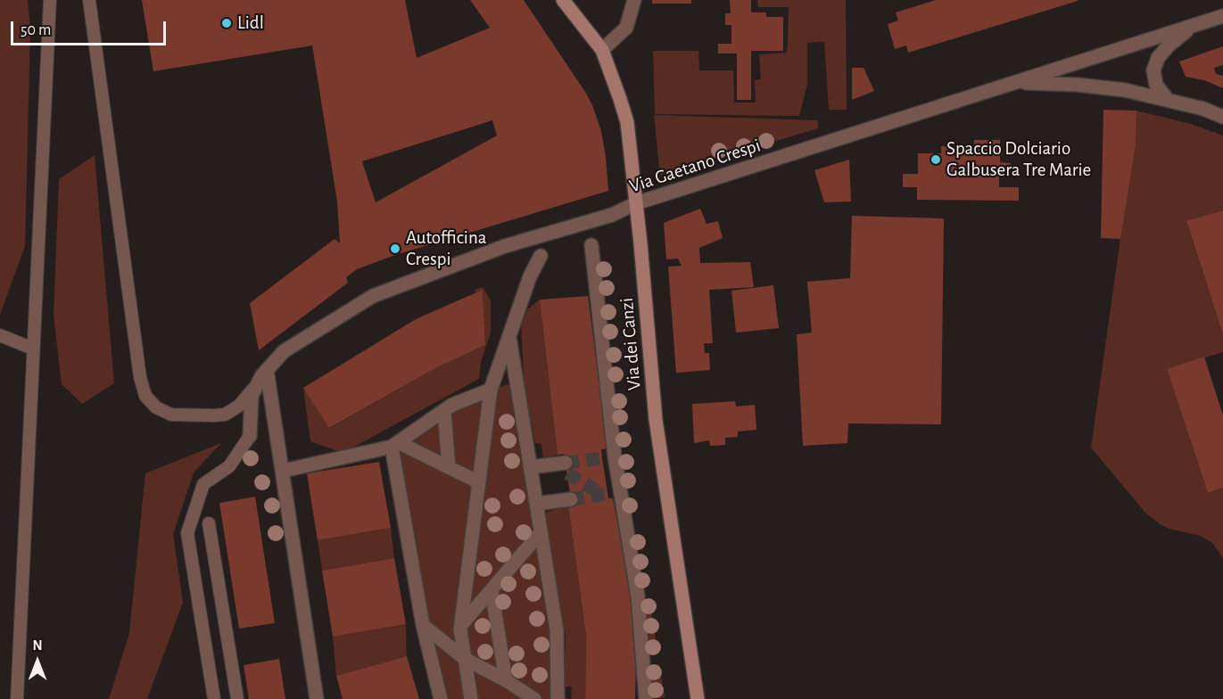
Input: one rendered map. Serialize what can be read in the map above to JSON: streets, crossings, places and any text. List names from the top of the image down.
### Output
{
  "streets": {
    "street": ["Via Gaetano Crespi", "Via dei Canzi"]
  },
  "crossings": [
    ["Via Gaetano Crespi", "Via dei Canzi"]
  ],
  "places": ["Lidl", "Spaccio Dolciario Galbusera Tre Marie", "Autofficina Crespi"],
  "scale_bar": "50 m",
  "north": "top"
}
